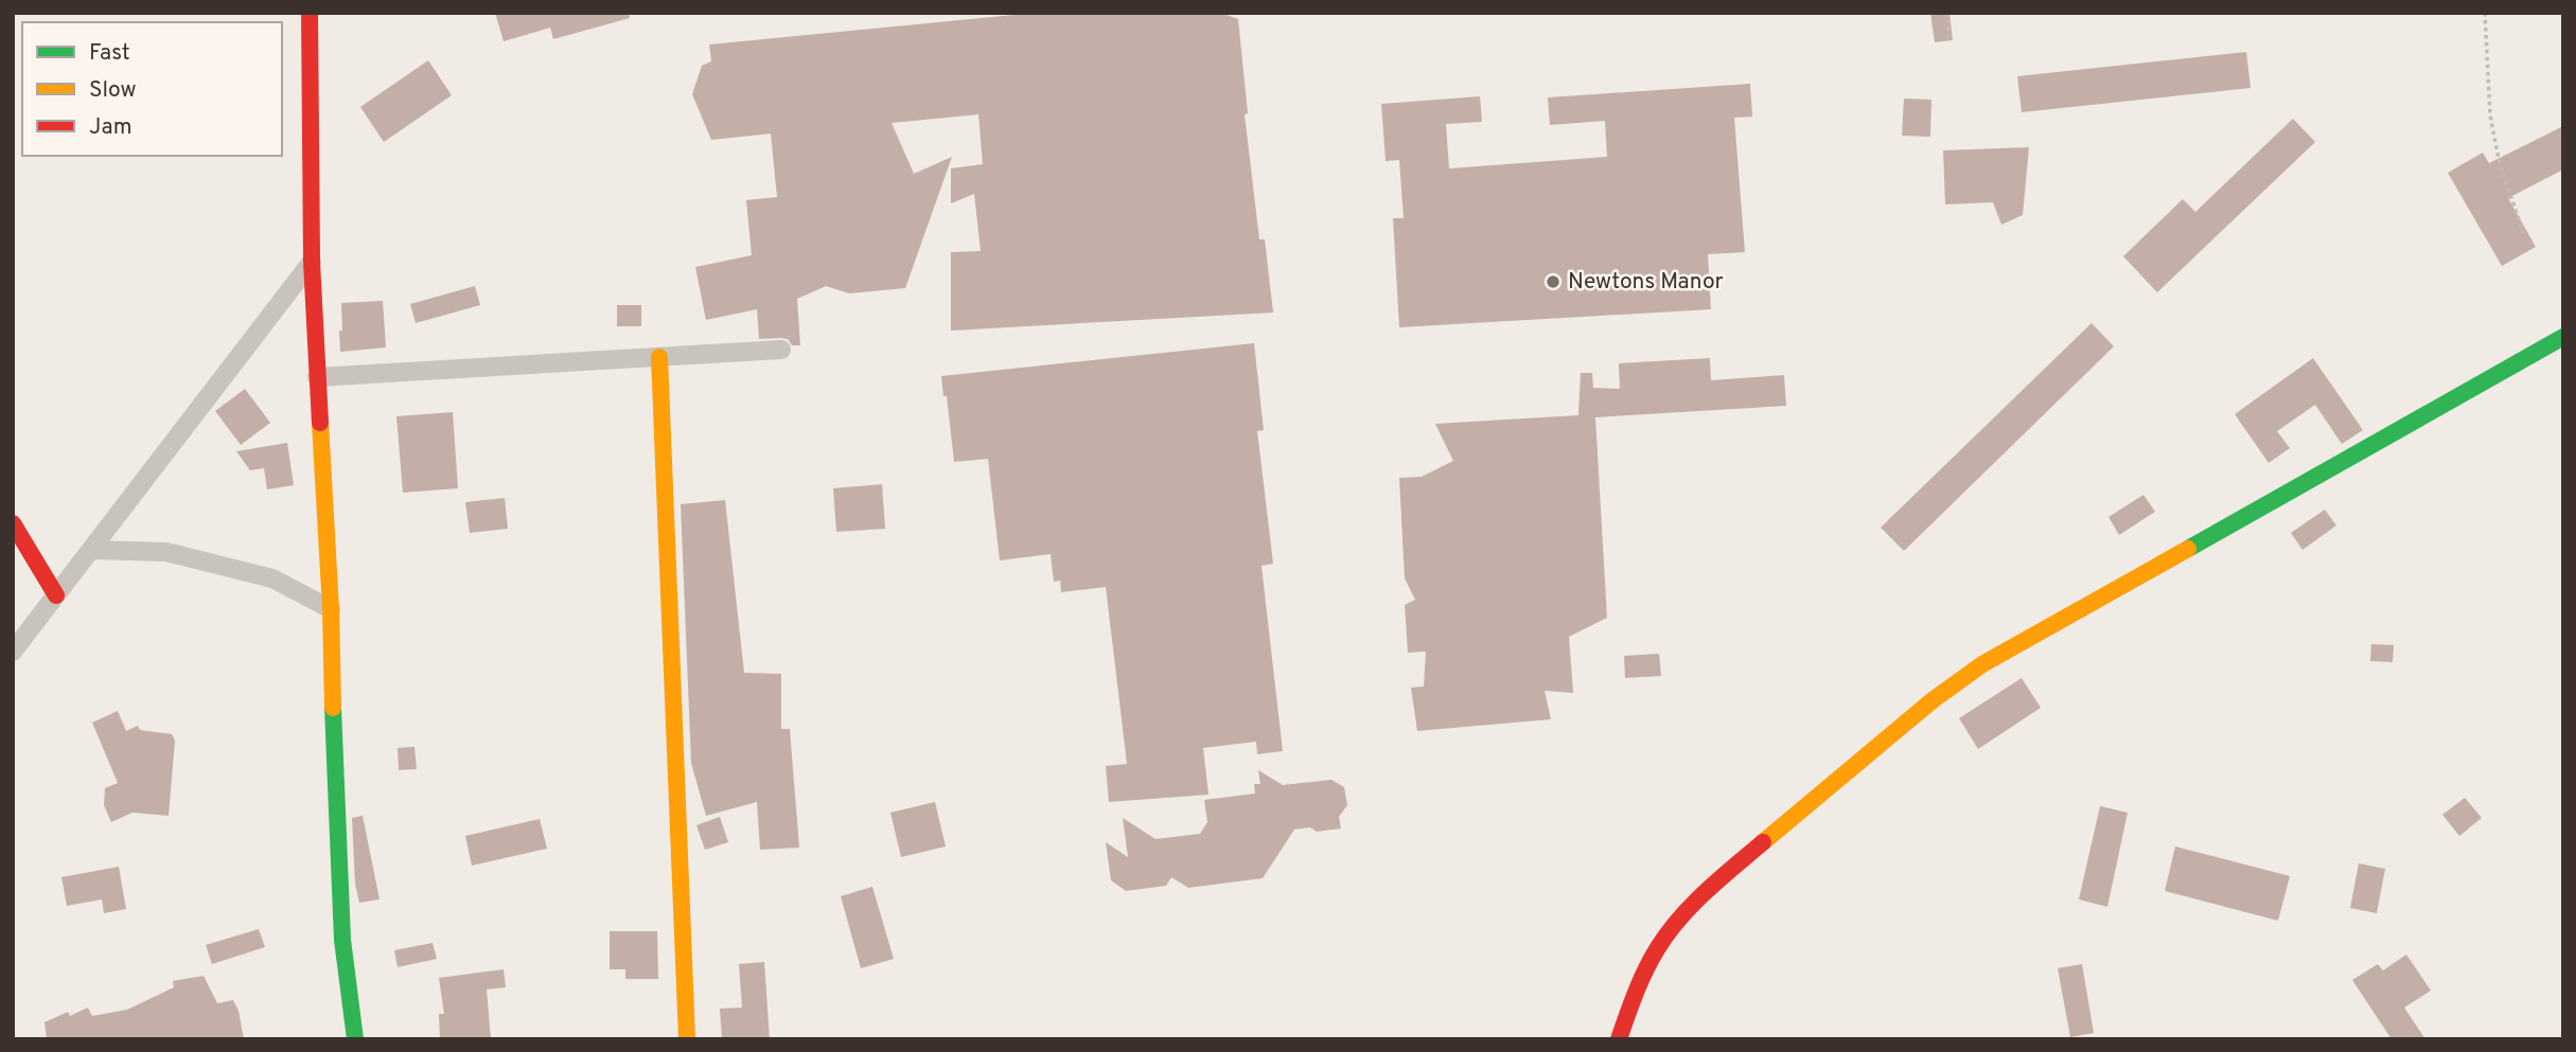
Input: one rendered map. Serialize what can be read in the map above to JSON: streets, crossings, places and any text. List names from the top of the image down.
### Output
{
  "places": ["Newtons Manor"],
  "legend": ["Fast", "Slow", "Jam"]
}
